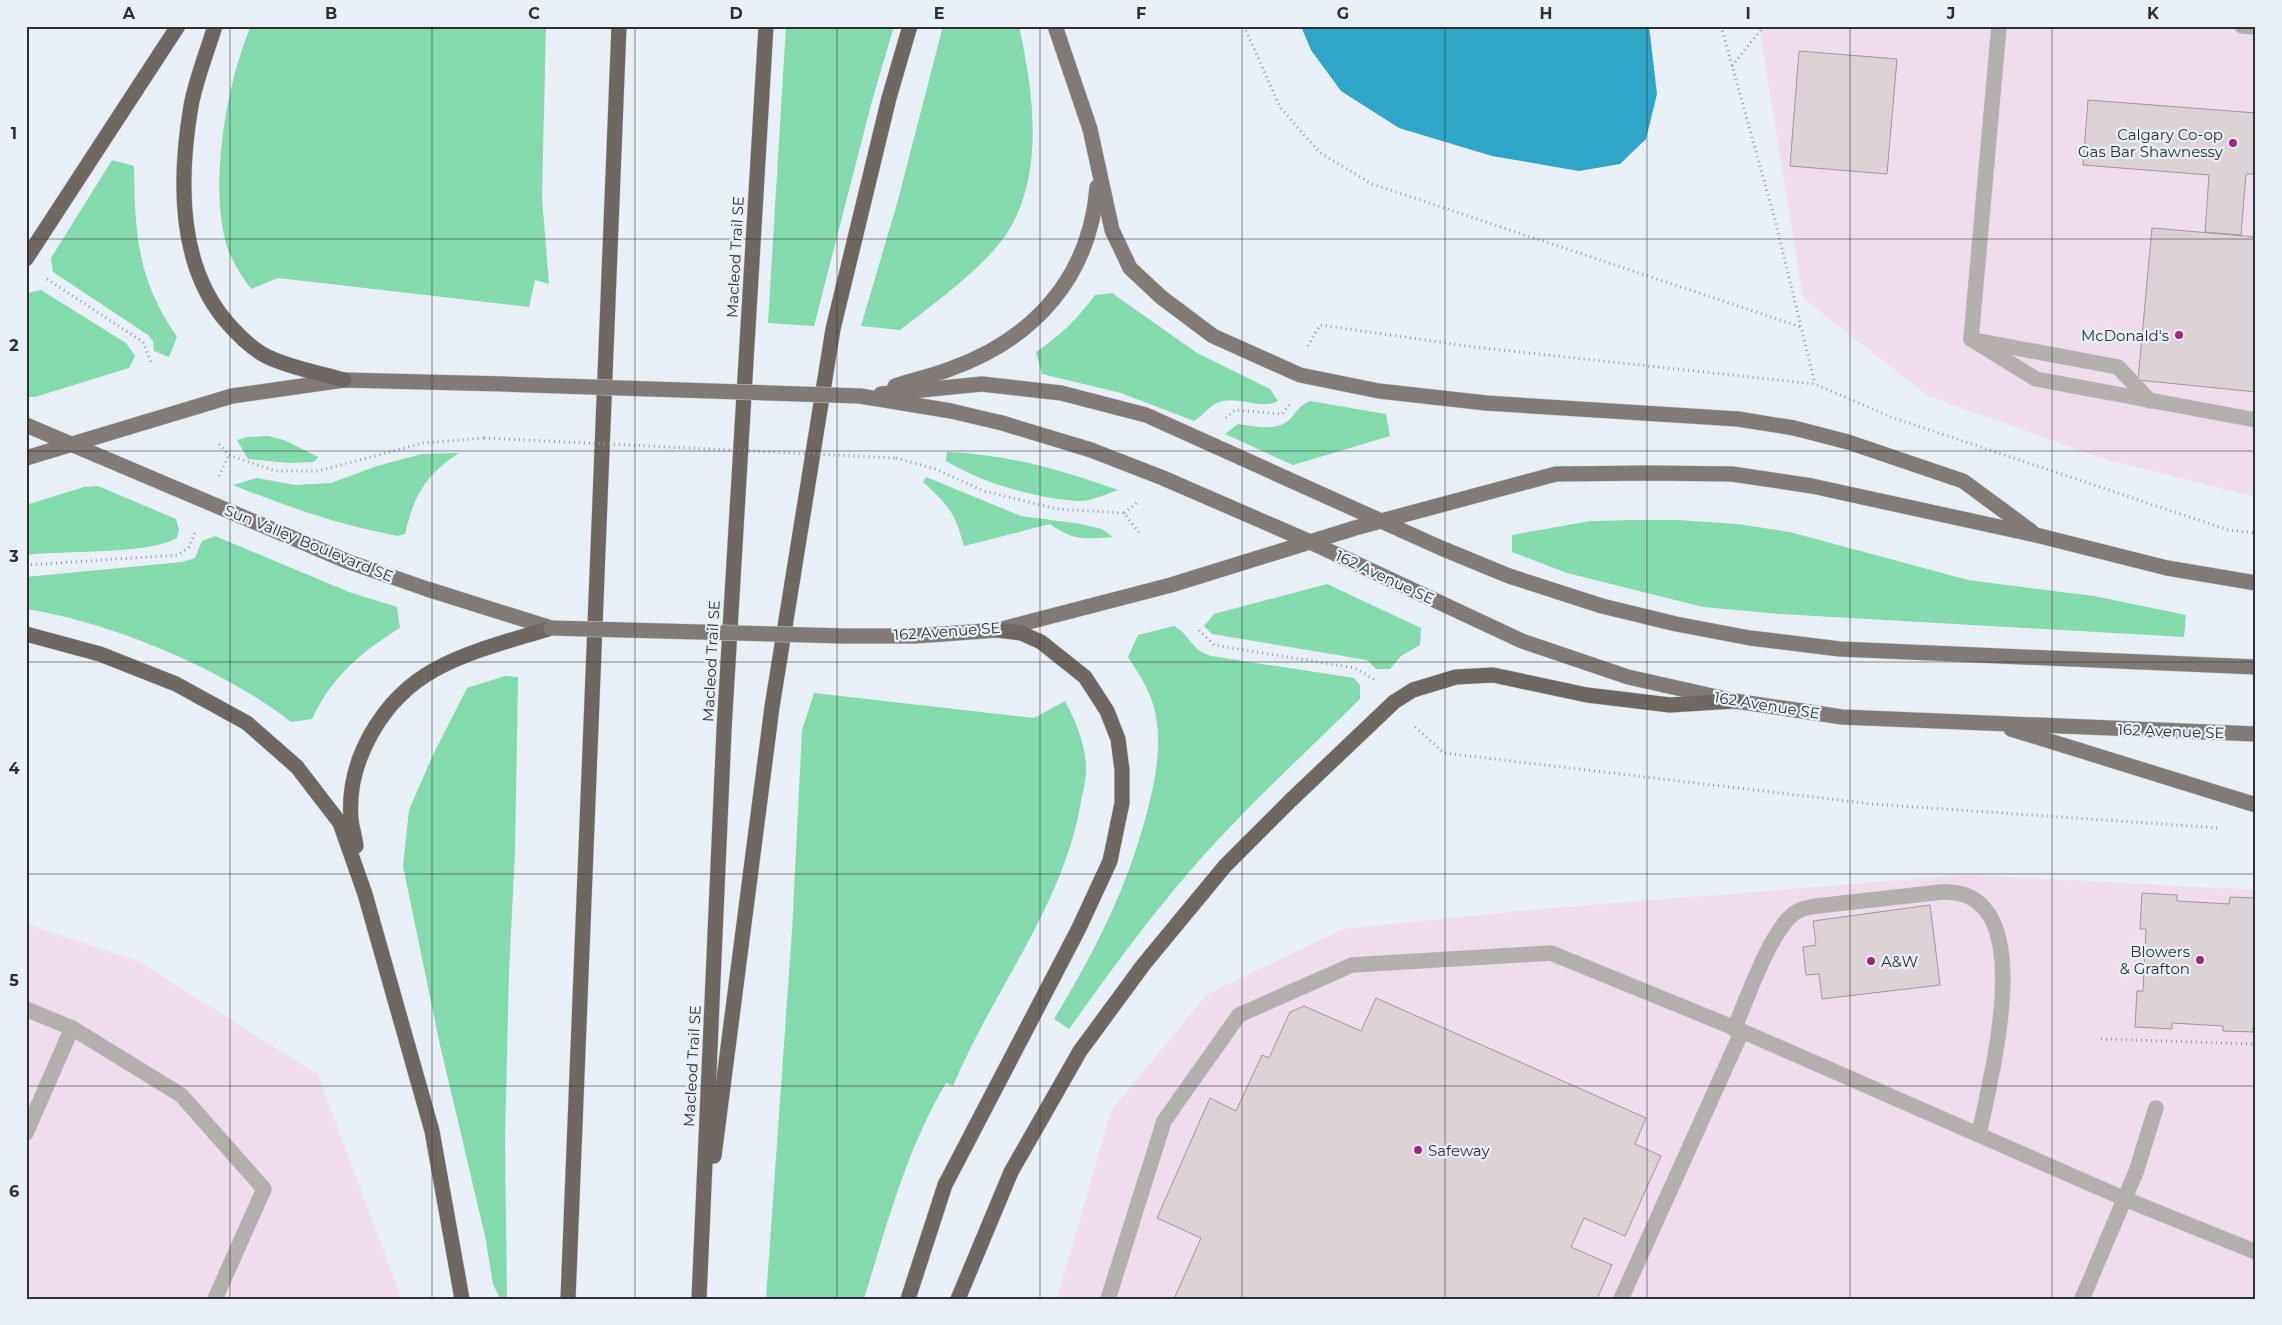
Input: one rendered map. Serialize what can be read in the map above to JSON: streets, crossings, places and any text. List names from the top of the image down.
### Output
{
  "streets": {
    "highway": ["Macleod Trail SE"],
    "main road": ["Sun Valley Boulevard SE", "162 Avenue SE"]
  },
  "crossings": [
    ["Sun Valley Boulevard SE", "162 Avenue SE"]
  ],
  "places": [
    "Calgary Co-op Gas Bar Shawnessy",
    "McDonald's",
    "Blowers & Grafton",
    "A&W",
    "Safeway"
  ],
  "grid": {
    "columns": [
      "A",
      "B",
      "C",
      "D",
      "E",
      "F",
      "G",
      "H",
      "I",
      "J",
      "K"
    ],
    "rows": [
      "1",
      "2",
      "3",
      "4",
      "5",
      "6"
    ]
  }
}
